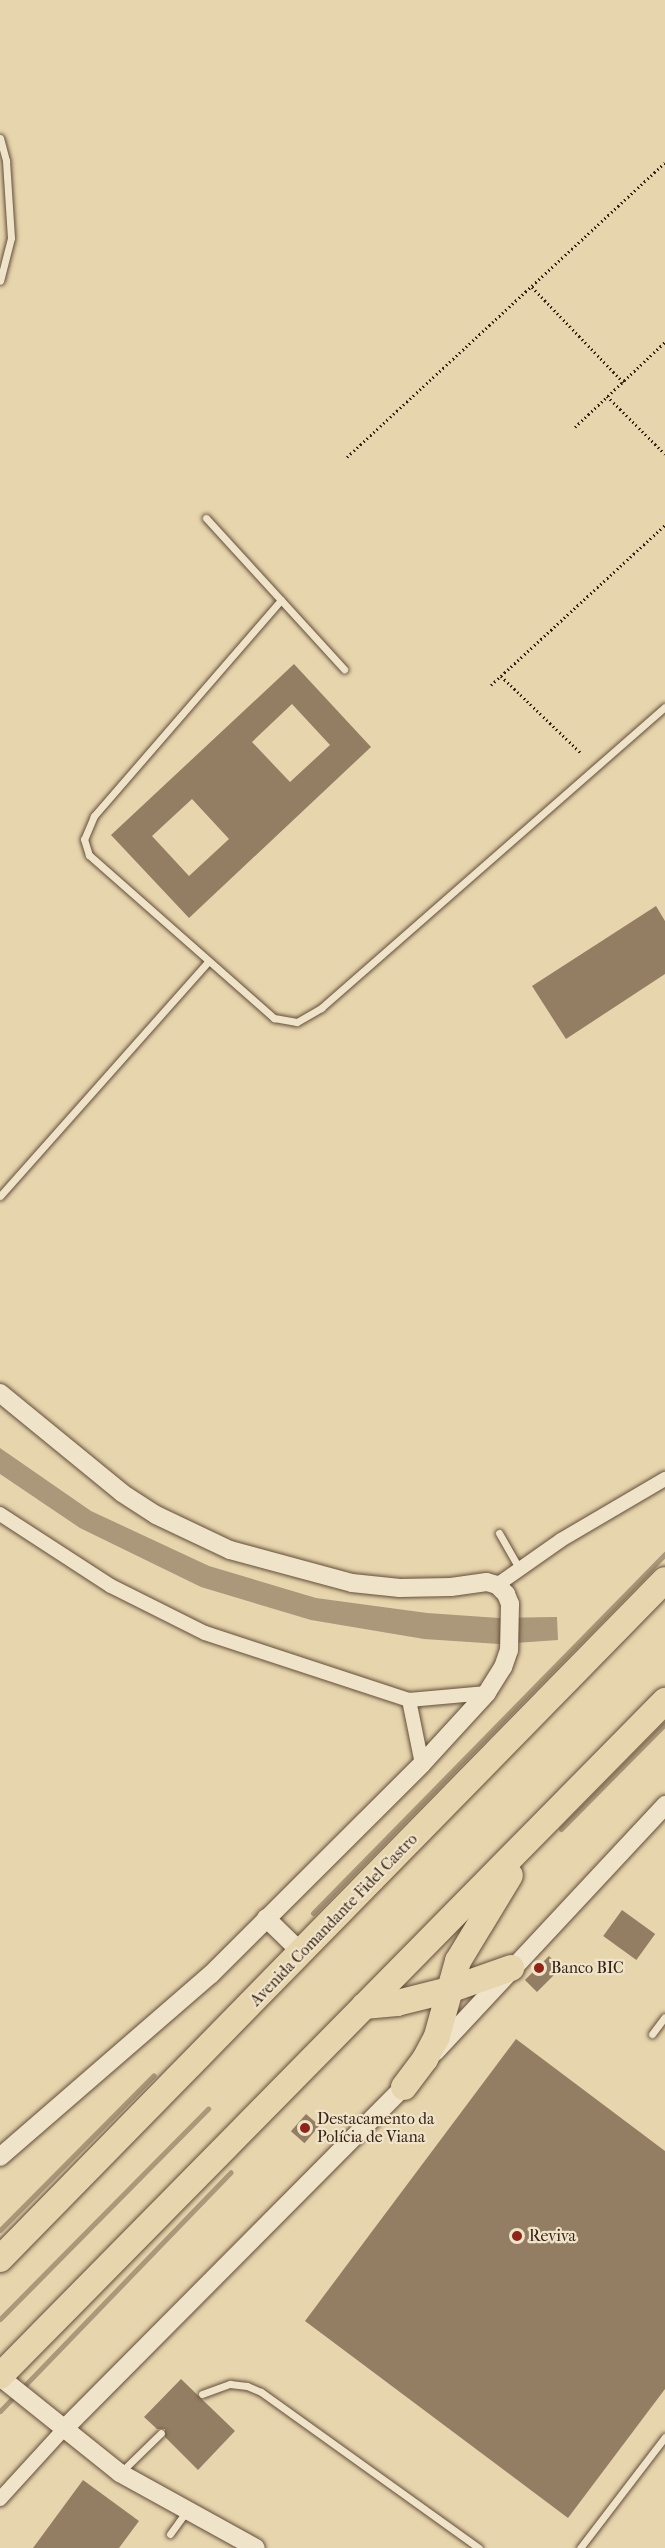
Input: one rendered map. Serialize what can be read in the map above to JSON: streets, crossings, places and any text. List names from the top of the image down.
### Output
{
  "streets": {
    "highway": ["Avenida Comandante Fidel Castro"]
  },
  "places": ["Banco BIC", "Destacamento da Polícia de Viana", "Reviva"]
}
